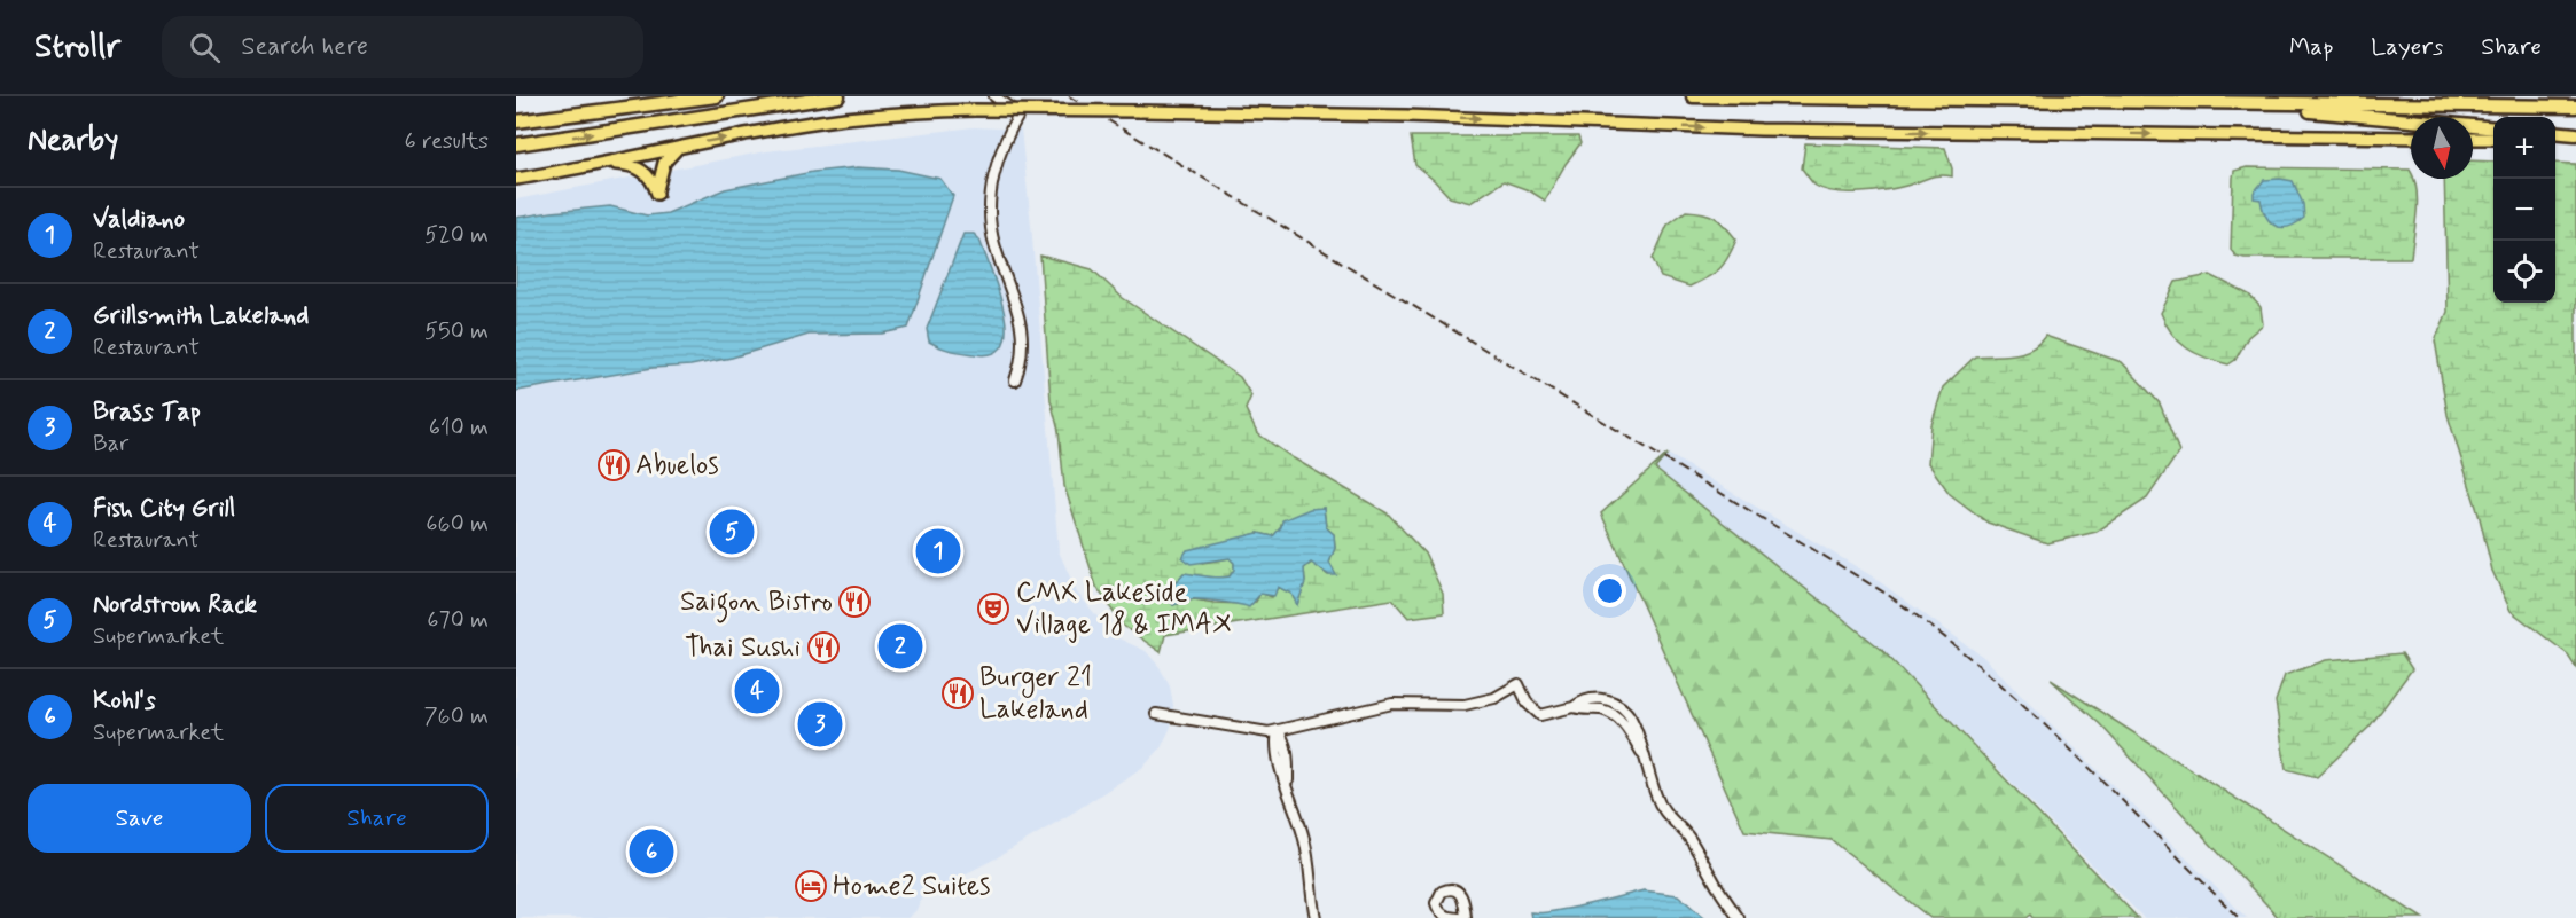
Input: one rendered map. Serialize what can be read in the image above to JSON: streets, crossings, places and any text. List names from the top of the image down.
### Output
{
  "places": {
    "restaurant": [
      "Abuelos",
      "Saigon Bistro",
      "Thai Sushi",
      "Burger 21 Lakeland"
    ],
    "theatre": ["CMX Lakeside Village 18 & IMAX"],
    "hotel": ["Home2 Suites"]
  },
  "north": "bottom",
  "page": {
    "header": "Strollr",
    "search": "Search here",
    "nav": ["Map", "Layers", "Share"],
    "heading": ["Nearby", "6 results"],
    "map_buttons": ["+", "−"],
    "list": [
      {
        "mark": "1",
        "name": "Valdiano",
        "note": "Restaurant",
        "value": "520 m"
      },
      {
        "mark": "2",
        "name": "Grillsmith Lakeland",
        "note": "Restaurant",
        "value": "550 m"
      },
      {
        "mark": "3",
        "name": "Brass Tap",
        "note": "Bar",
        "value": "610 m"
      },
      {
        "mark": "4",
        "name": "Fish City Grill",
        "note": "Restaurant",
        "value": "660 m"
      },
      {
        "mark": "5",
        "name": "Nordstrom Rack",
        "note": "Supermarket",
        "value": "670 m"
      },
      {
        "mark": "6",
        "name": "Kohl's",
        "note": "Supermarket",
        "value": "760 m"
      }
    ],
    "pins": [
      "5",
      "1",
      "2",
      "4",
      "3",
      "6"
    ],
    "buttons": ["Save", "Share"]
  }
}
